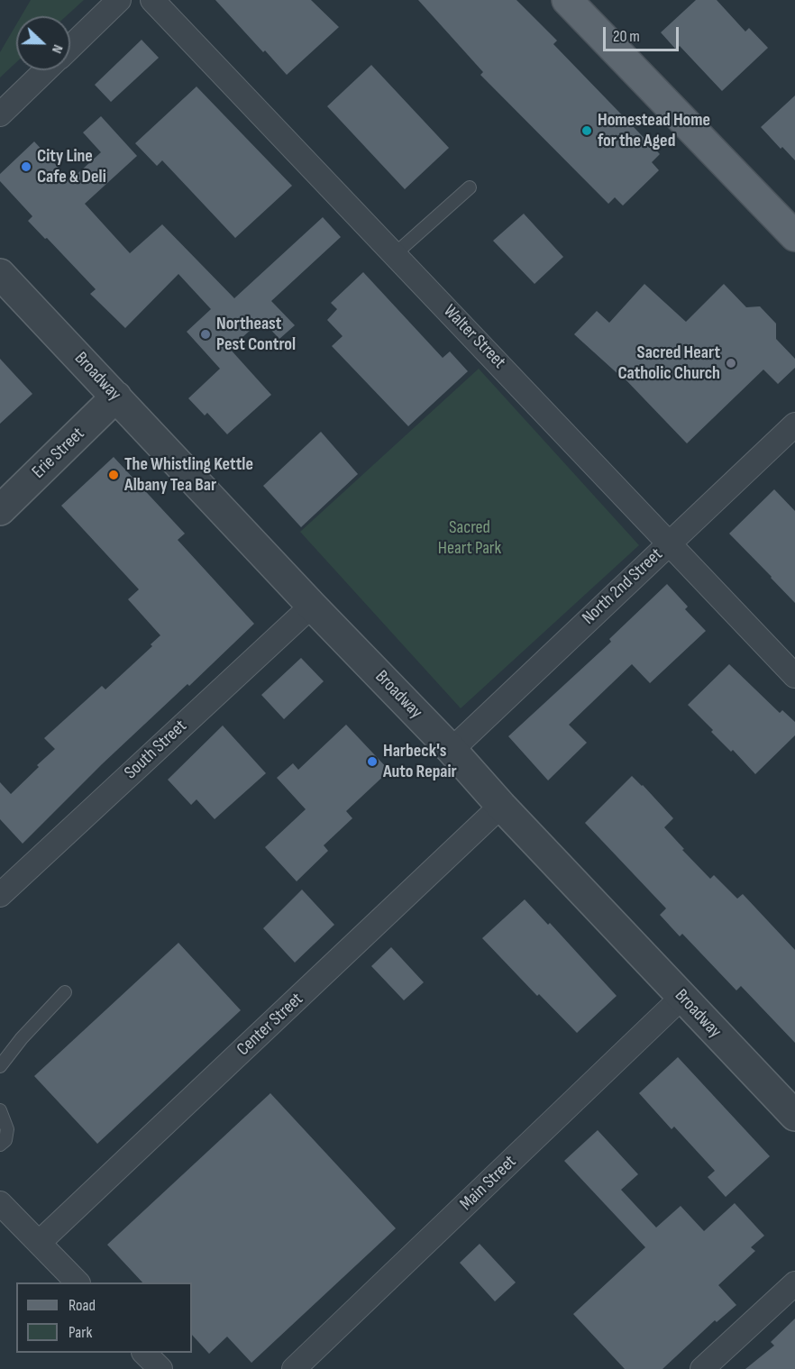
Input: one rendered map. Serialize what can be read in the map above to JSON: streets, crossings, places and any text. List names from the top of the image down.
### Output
{
  "streets": {
    "street": [
      "Walter Street",
      "Broadway",
      "Erie Street",
      "North 2nd Street",
      "South Street",
      "Center Street",
      "Main Street"
    ]
  },
  "crossings": [
    ["Walter Street", "North 2nd Street"],
    ["Broadway", "Erie Street"],
    ["Broadway", "North 2nd Street"],
    ["Broadway", "South Street"],
    ["Broadway", "Center Street"],
    ["Broadway", "Main Street"]
  ],
  "parks": ["Sacred Heart Park"],
  "places": [
    "Homestead Home for the Aged",
    "City Line Cafe & Deli",
    "Northeast Pest Control",
    "Sacred Heart Catholic Church",
    "The Whistling Kettle Albany Tea Bar",
    "Harbeck's Auto Repair"
  ],
  "legend": ["Road", "Park"],
  "scale_bar": "20 m",
  "north": "right"
}
